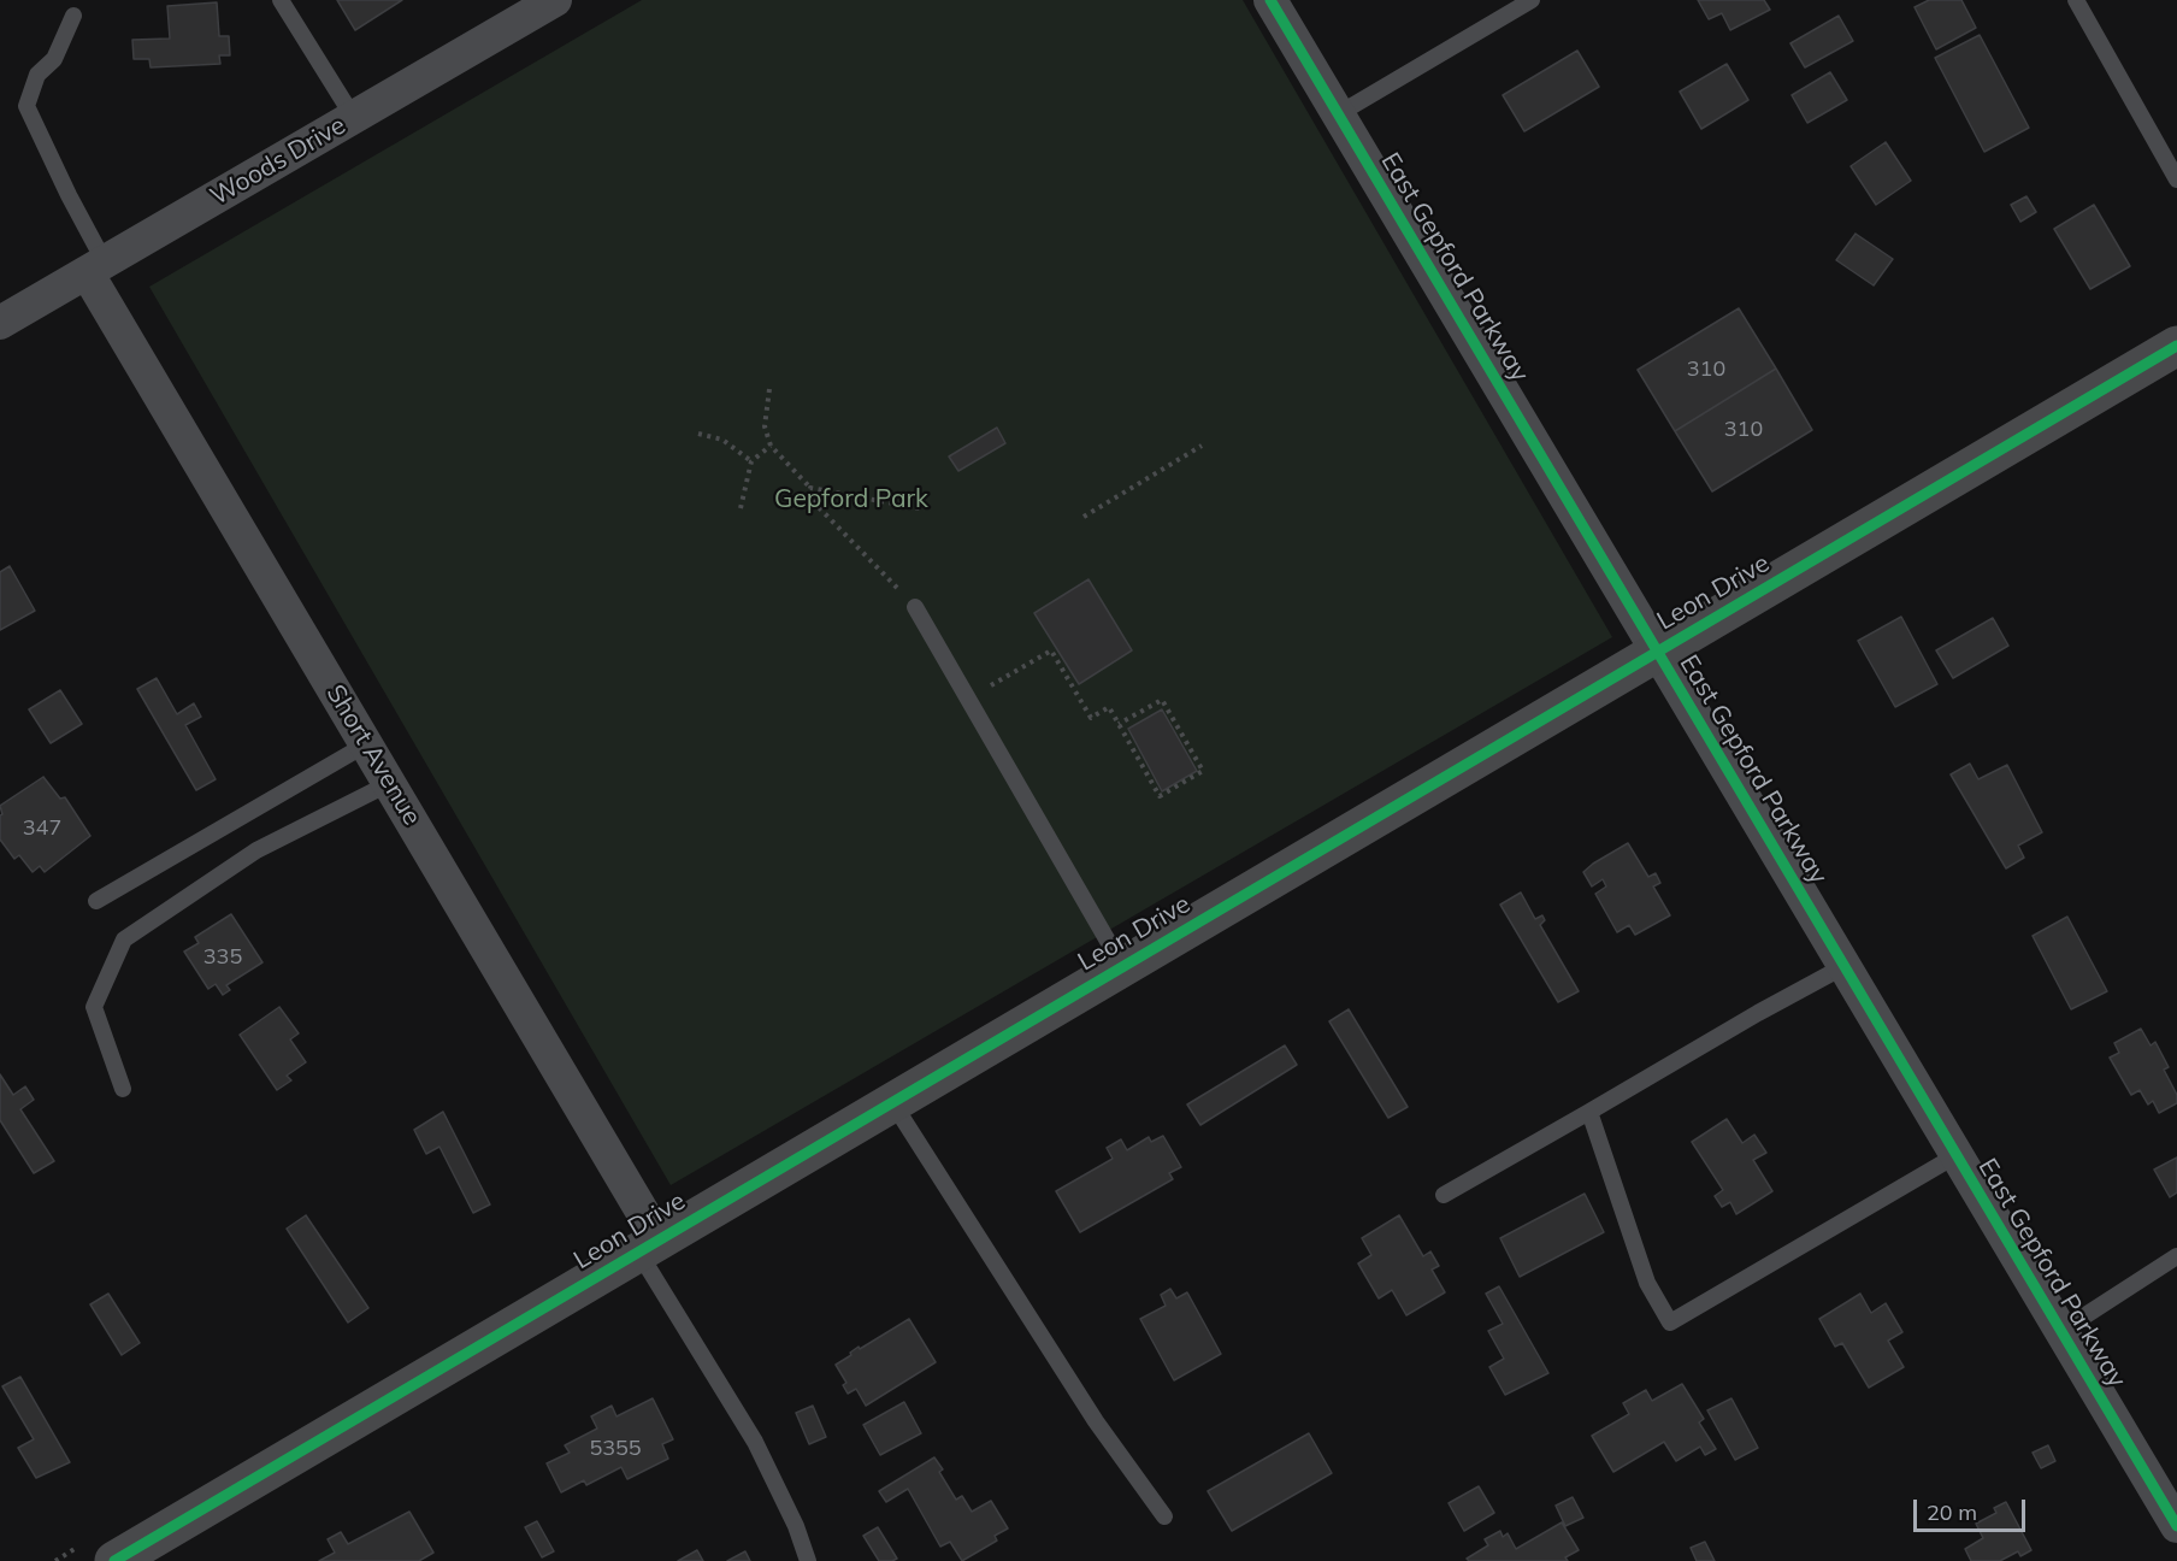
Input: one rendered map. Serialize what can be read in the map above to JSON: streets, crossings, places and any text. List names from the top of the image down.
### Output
{
  "streets": {
    "street": [
      "Woods Drive",
      "East Gepford Parkway",
      "Leon Drive",
      "Short Avenue"
    ]
  },
  "crossings": [
    ["Woods Drive", "Short Avenue"],
    ["East Gepford Parkway", "Leon Drive"],
    ["Leon Drive", "Short Avenue"]
  ],
  "parks": ["Gepford Park"],
  "house_numbers": [
    "310",
    "310",
    "347",
    "335",
    "5355"
  ],
  "scale_bar": "20 m"
}
